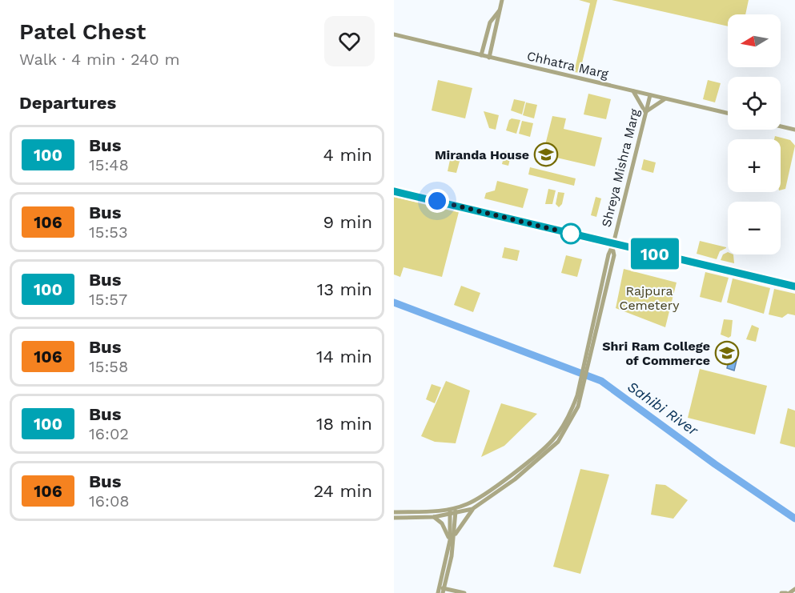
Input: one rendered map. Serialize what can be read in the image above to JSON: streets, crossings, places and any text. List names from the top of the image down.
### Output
{
  "streets": {
    "street": ["Chhatra Marg", "Shreya Mishra Marg"]
  },
  "crossings": [
    ["Chhatra Marg", "Shreya Mishra Marg"]
  ],
  "water": ["Sahibi River"],
  "parks": ["Rajpura Cemetery"],
  "places": {
    "school or university": ["Miranda House", "Shri Ram College of Commerce"]
  },
  "lines": ["bus line 100"],
  "north": "left",
  "page": {
    "heading": [
      ["Patel Chest", "Walk · 4 min · 240 m"],
      "Departures"
    ],
    "on_map": "100",
    "map_buttons": ["+", "−"],
    "list": [
      {
        "mark": "100",
        "name": "Bus",
        "note": "15:48",
        "value": "4 min"
      },
      {
        "mark": "106",
        "name": "Bus",
        "note": "15:53",
        "value": "9 min"
      },
      {
        "mark": "100",
        "name": "Bus",
        "note": "15:57",
        "value": "13 min"
      },
      {
        "mark": "106",
        "name": "Bus",
        "note": "15:58",
        "value": "14 min"
      },
      {
        "mark": "100",
        "name": "Bus",
        "note": "16:02",
        "value": "18 min"
      },
      {
        "mark": "106",
        "name": "Bus",
        "note": "16:08",
        "value": "24 min"
      }
    ]
  }
}
